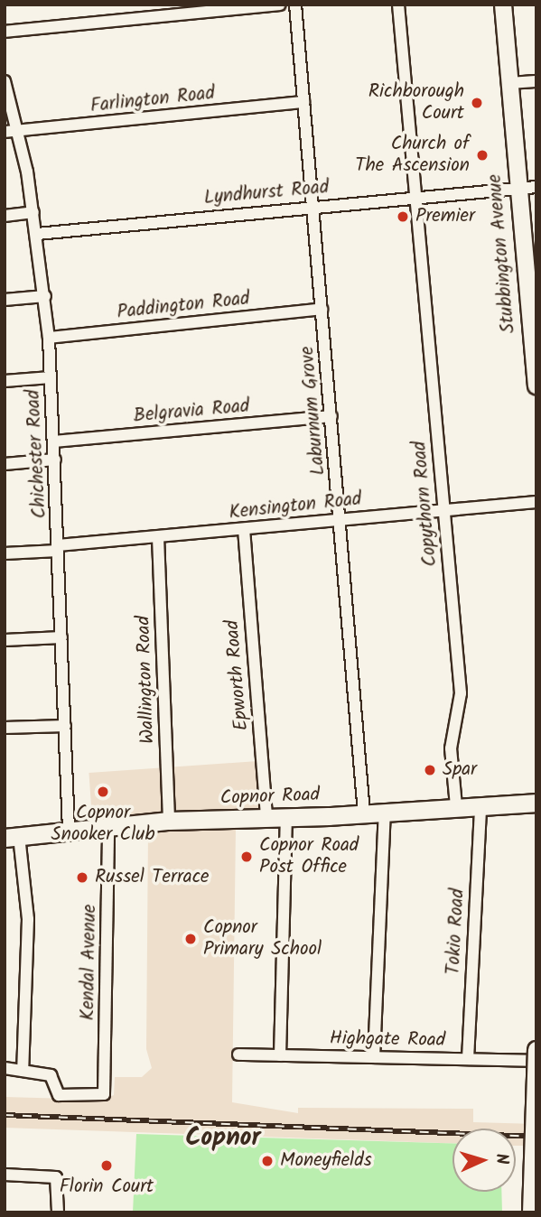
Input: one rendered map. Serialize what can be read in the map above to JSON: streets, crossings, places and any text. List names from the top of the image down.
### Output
{
  "streets": {
    "main road": ["Copnor Road"],
    "street": [
      "Farlington Road",
      "Lyndhurst Road",
      "Stubbington Avenue",
      "Paddington Road",
      "Laburnum Grove",
      "Belgravia Road",
      "Chichester Road",
      "Copythorn Road",
      "Kensington Road",
      "Epworth Road",
      "Wallington Road",
      "Tokio Road",
      "Kendal Avenue",
      "Highgate Road"
    ]
  },
  "crossings": [
    ["Farlington Road", "Laburnum Grove"],
    ["Farlington Road", "Chichester Road"],
    ["Lyndhurst Road", "Stubbington Avenue"],
    ["Lyndhurst Road", "Laburnum Grove"],
    ["Lyndhurst Road", "Chichester Road"],
    ["Lyndhurst Road", "Copythorn Road"],
    ["Paddington Road", "Laburnum Grove"],
    ["Paddington Road", "Chichester Road"],
    ["Laburnum Grove", "Belgravia Road"],
    ["Laburnum Grove", "Kensington Road"],
    ["Laburnum Grove", "Copnor Road"],
    ["Belgravia Road", "Chichester Road"],
    ["Chichester Road", "Kensington Road"],
    ["Chichester Road", "Copnor Road"],
    ["Copythorn Road", "Kensington Road"],
    ["Copythorn Road", "Copnor Road"],
    ["Kensington Road", "Epworth Road"],
    ["Kensington Road", "Wallington Road"],
    ["Epworth Road", "Copnor Road"],
    ["Wallington Road", "Copnor Road"],
    ["Copnor Road", "Tokio Road"],
    ["Copnor Road", "Kendal Avenue"],
    ["Tokio Road", "Highgate Road"]
  ],
  "districts": ["Copnor"],
  "places": [
    "Richborough Court",
    "Church of The Ascension",
    "Premier",
    "Spar",
    "Copnor Snooker Club",
    "Copnor Road Post Office",
    "Russel Terrace",
    "Copnor Primary School",
    "Moneyfields",
    "Florin Court"
  ],
  "north": "right"
}
